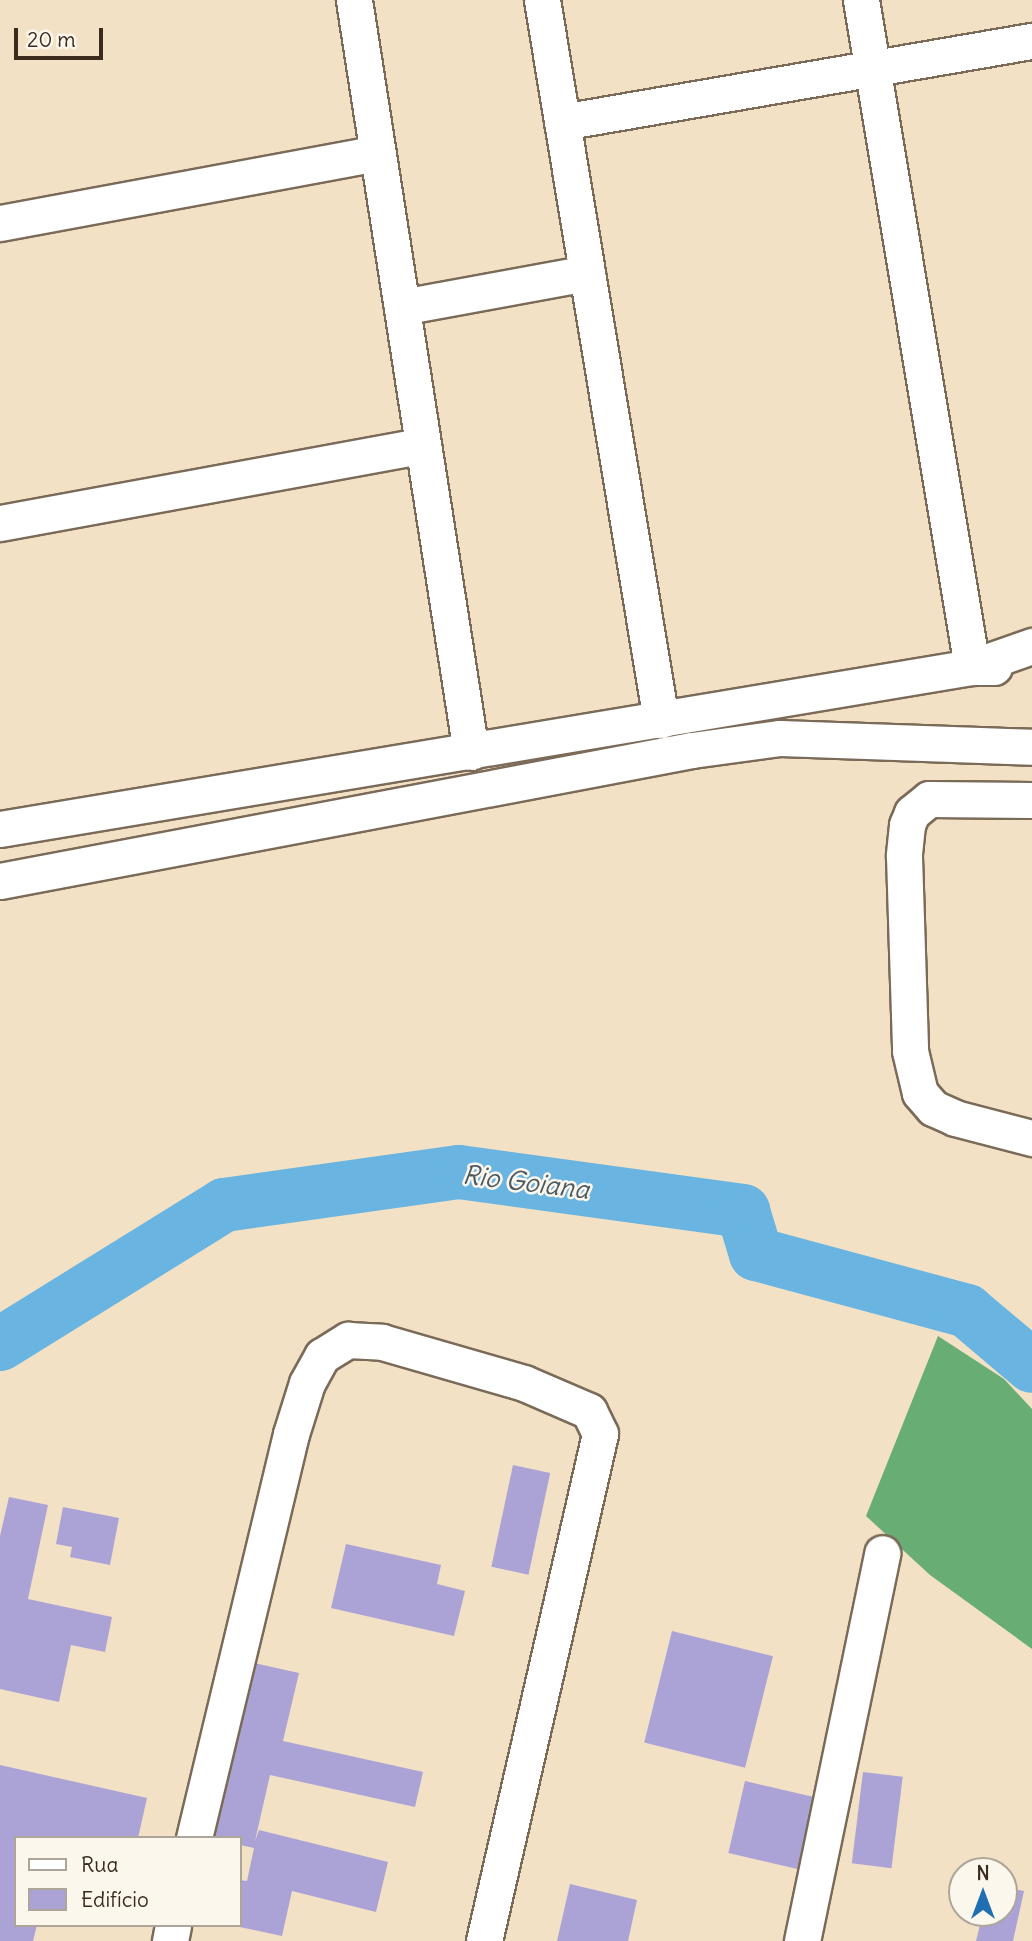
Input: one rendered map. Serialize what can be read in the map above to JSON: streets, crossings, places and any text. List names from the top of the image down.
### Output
{
  "water": ["Rio Goiana"],
  "legend": ["Rua", "Edifício"],
  "scale_bar": "20 m",
  "north": "top"
}
